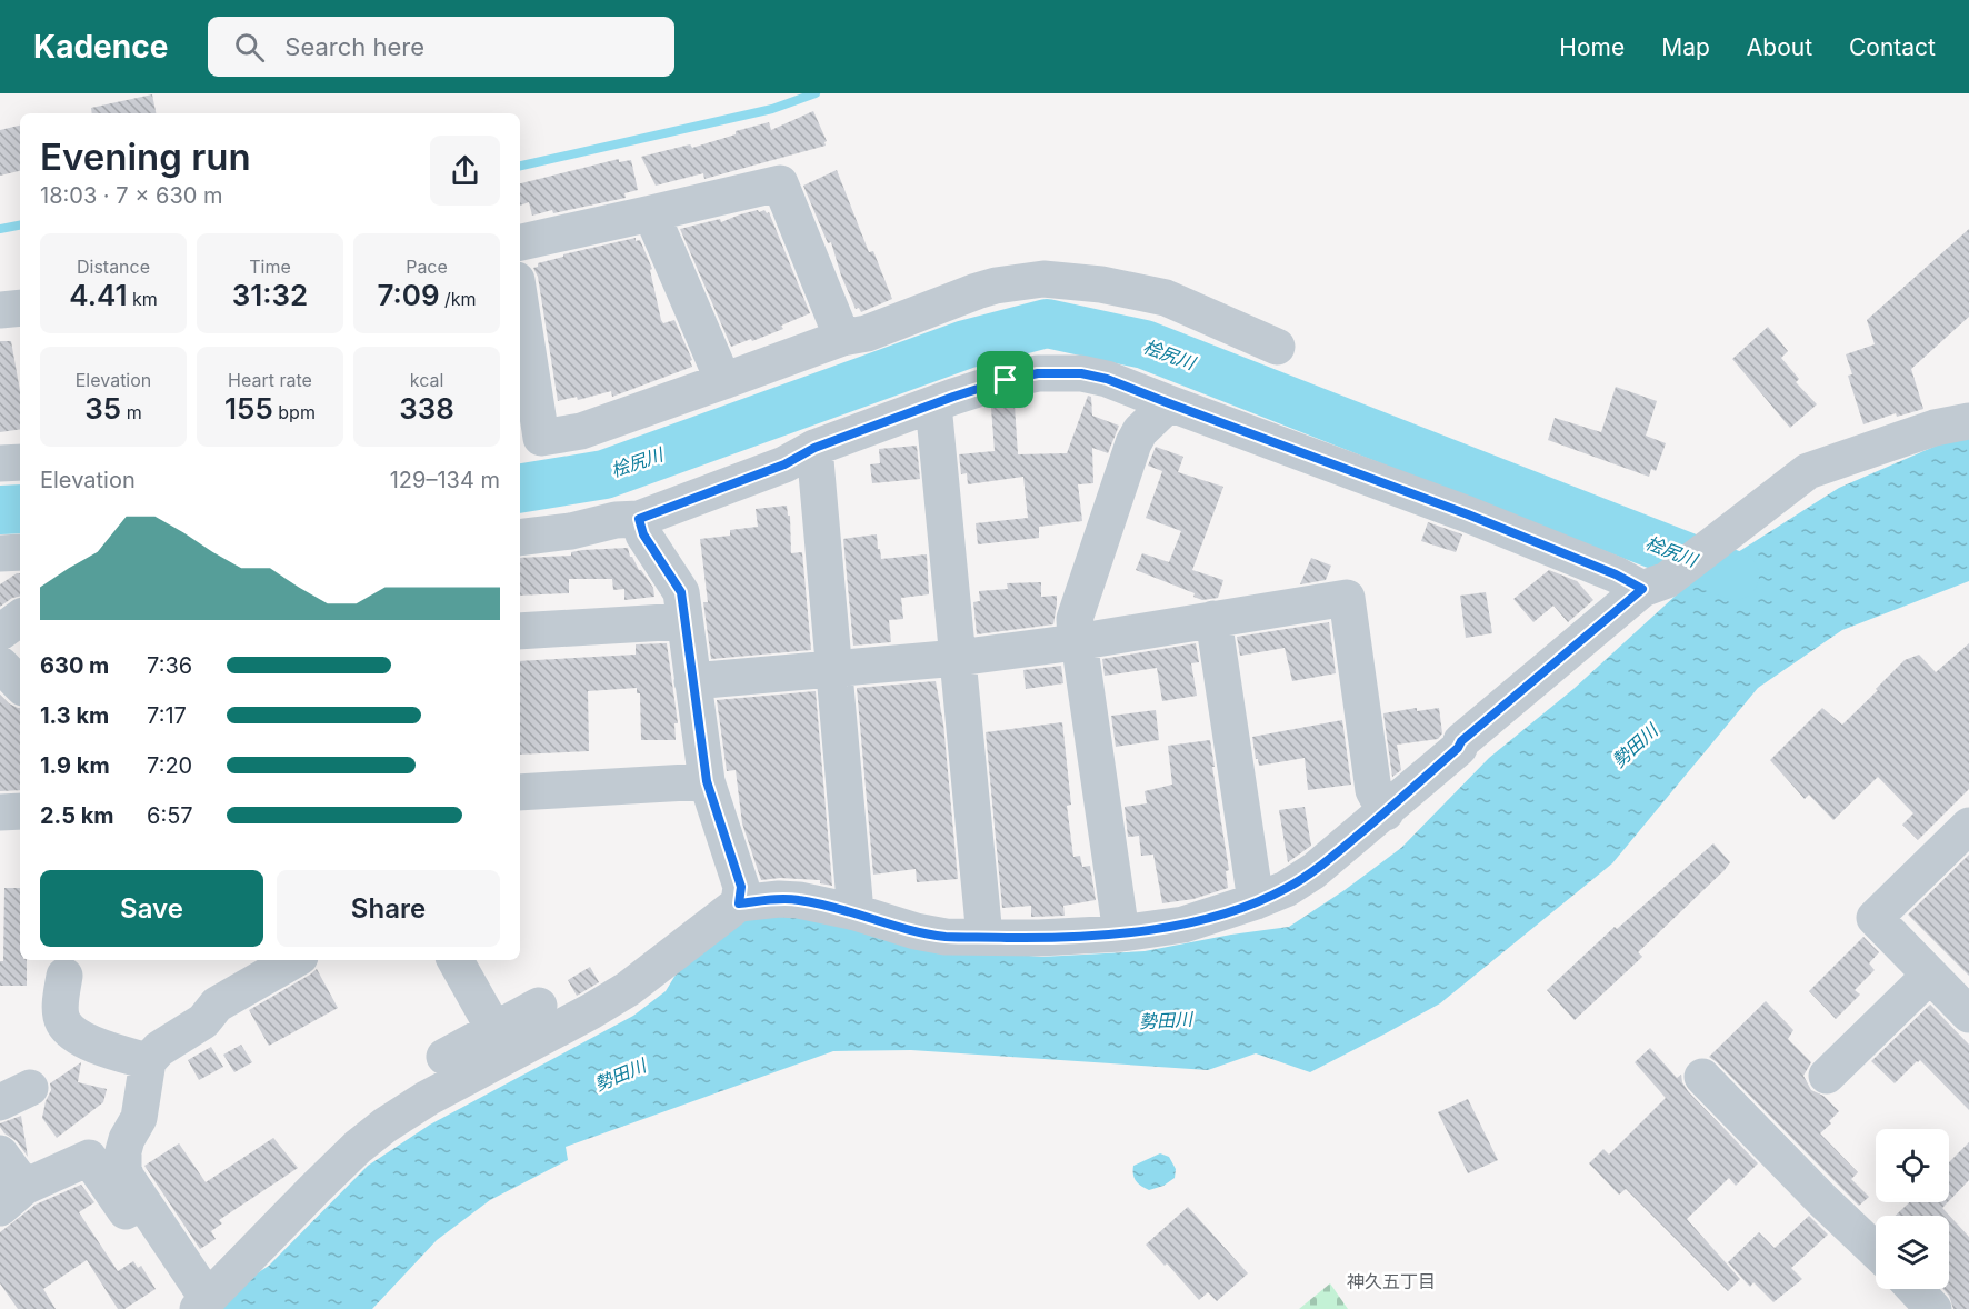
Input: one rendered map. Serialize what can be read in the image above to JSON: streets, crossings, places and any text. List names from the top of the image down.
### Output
{
  "districts": ["神久五丁目"],
  "water": ["桧尻川", "勢田川"],
  "page": {
    "header": "Kadence",
    "search": "Search here",
    "nav": [
      "Home",
      "Map",
      "About",
      "Contact"
    ],
    "heading": ["Evening run", "18:03 · 7 × 630 m"],
    "stats": [
      ["Distance", "4.41 km"],
      ["Time", "31:32"],
      ["Pace", "7:09 /km"],
      ["Elevation", "35 m"],
      ["Heart rate", "155 bpm"],
      ["kcal", "338"]
    ],
    "chart": ["Elevation", "129–134 m"],
    "list": [
      {
        "name": "630 m",
        "note": "7:36"
      },
      {
        "name": "1.3 km",
        "note": "7:17"
      },
      {
        "name": "1.9 km",
        "note": "7:20"
      },
      {
        "name": "2.5 km",
        "note": "6:57"
      }
    ],
    "buttons": ["Save", "Share"]
  }
}
